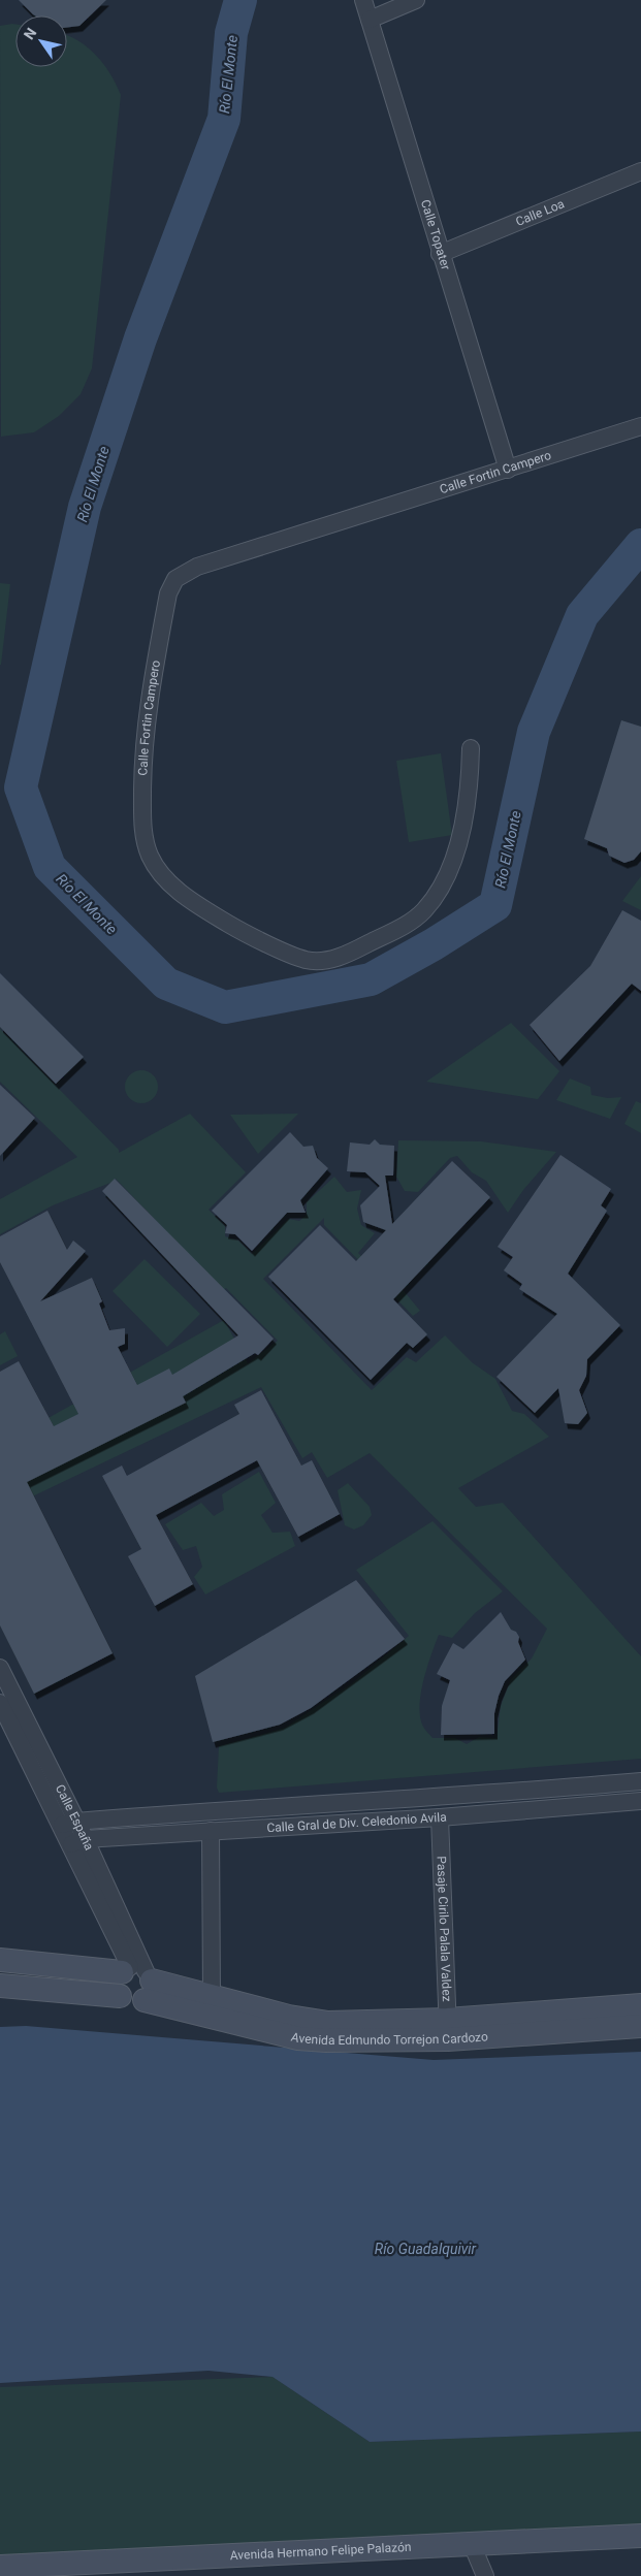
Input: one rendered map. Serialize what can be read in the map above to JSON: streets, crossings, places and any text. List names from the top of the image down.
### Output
{
  "streets": {
    "street": [
      "Calle Loa",
      "Calle Topater",
      "Calle Fortin Campero",
      "Calle España",
      "Calle Gral de Div. Celedonio Avila",
      "Pasaje Cirilo Palala Valdez",
      "Avenida Edmundo Torrejon Cardozo",
      "Avenida Hermano Felipe Palazón"
    ]
  },
  "crossings": [
    ["Calle Loa", "Calle Topater"],
    ["Calle Topater", "Calle Fortin Campero"],
    ["Calle España", "Calle Gral de Div. Celedonio Avila"],
    ["Calle España", "Avenida Edmundo Torrejon Cardozo"],
    ["Calle Gral de Div. Celedonio Avila", "Pasaje Cirilo Palala Valdez"],
    ["Pasaje Cirilo Palala Valdez", "Avenida Edmundo Torrejon Cardozo"]
  ],
  "water": ["Río El Monte", "Río Guadalquivir"],
  "north": "top left"
}
